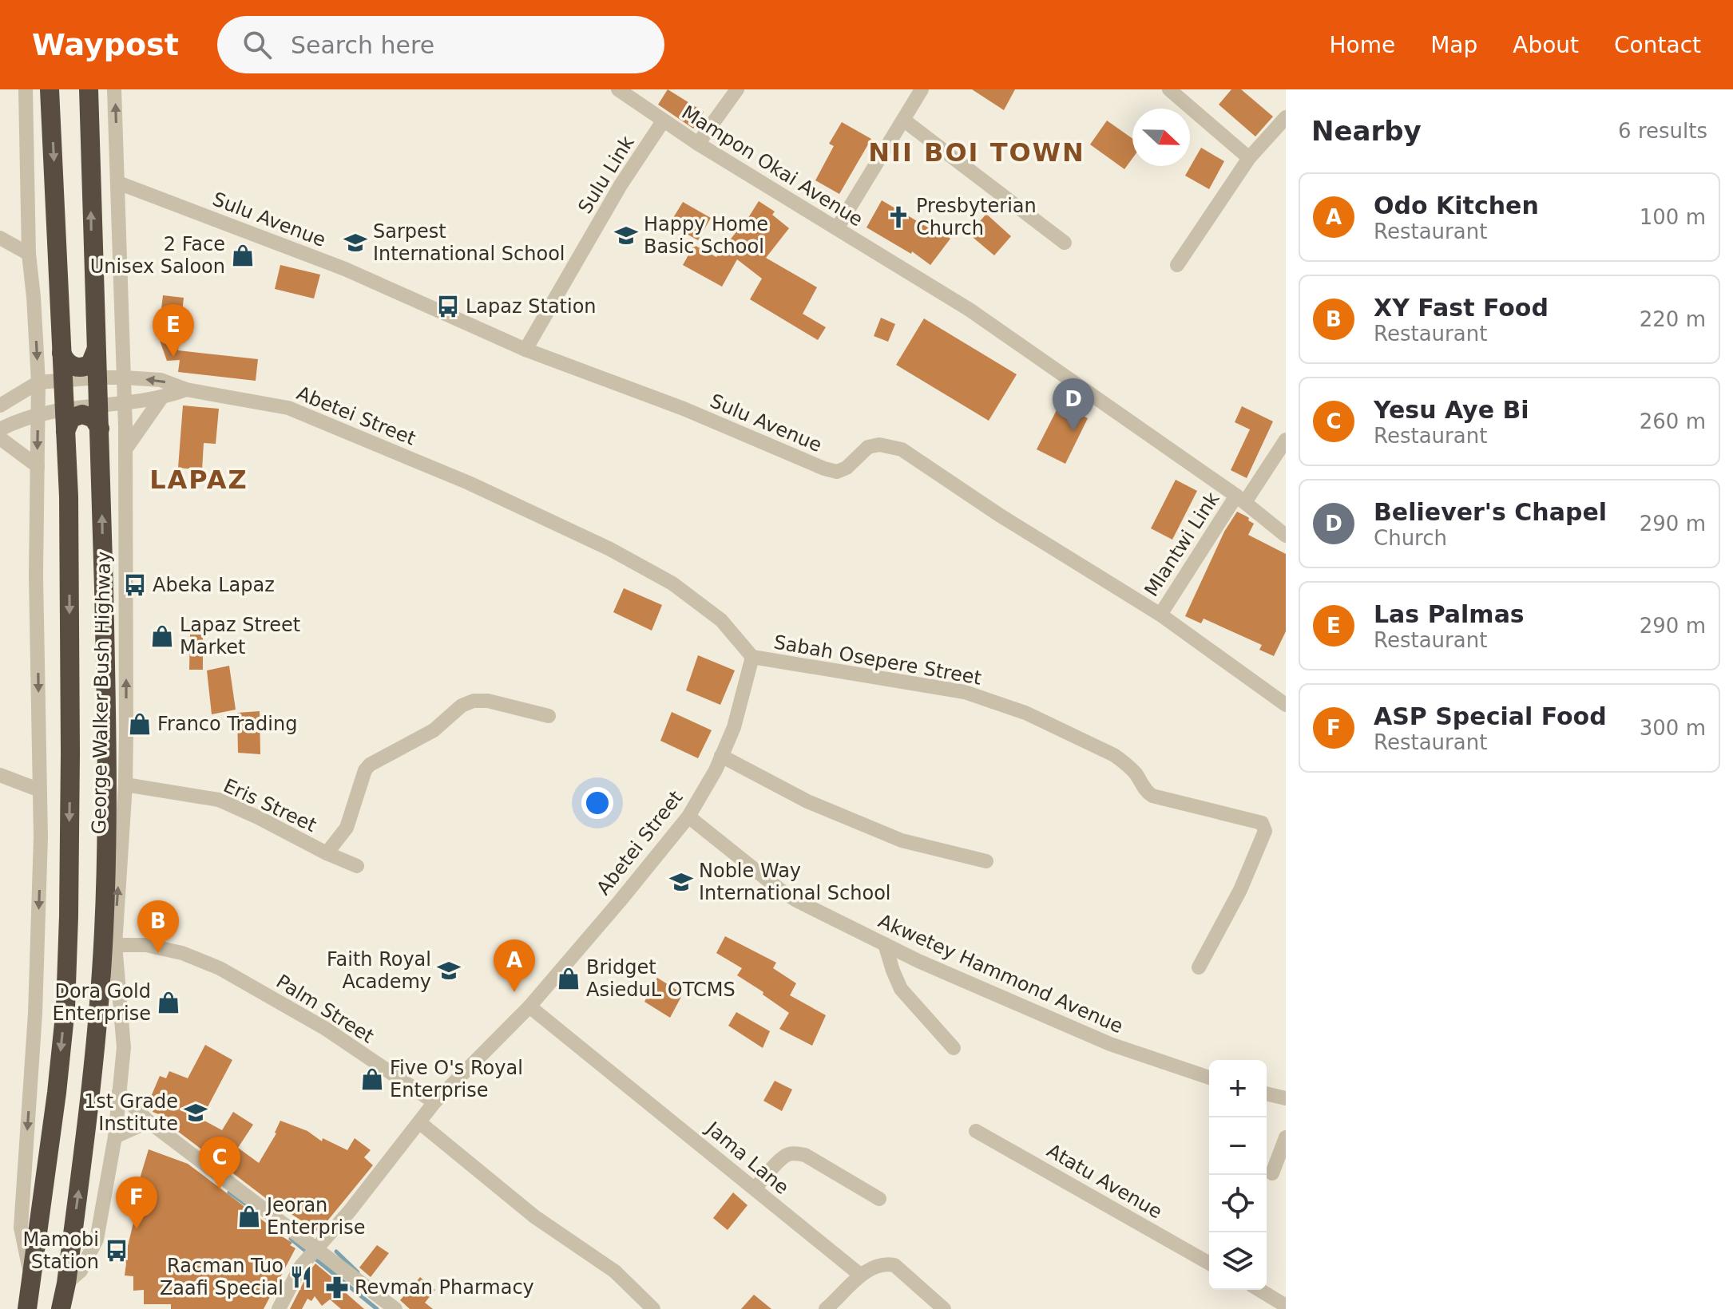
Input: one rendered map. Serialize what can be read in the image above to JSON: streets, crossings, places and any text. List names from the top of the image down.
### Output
{
  "streets": {
    "highway": ["George Walker Bush Highway"],
    "street": [
      "Mampon Okai Avenue",
      "Sulu Link",
      "Sulu Avenue",
      "Abetei Street",
      "Mlantwi Link",
      "Sabah Osepere Street",
      "Eris Street",
      "Akwetey Hammond Avenue",
      "Palm Street",
      "Jama Lane",
      "Atatu Avenue"
    ]
  },
  "crossings": [
    ["Mampon Okai Avenue", "Sulu Link"],
    ["Mampon Okai Avenue", "Mlantwi Link"],
    ["Sulu Link", "Sulu Avenue"],
    ["Sulu Avenue", "Mlantwi Link"],
    ["Sulu Avenue", "George Walker Bush Highway"],
    ["Abetei Street", "Sabah Osepere Street"],
    ["Abetei Street", "George Walker Bush Highway"],
    ["Abetei Street", "Akwetey Hammond Avenue"],
    ["Abetei Street", "Palm Street"],
    ["Abetei Street", "Jama Lane"],
    ["George Walker Bush Highway", "Eris Street"],
    ["George Walker Bush Highway", "Palm Street"]
  ],
  "districts": ["NII BOI TOWN", "LAPAZ"],
  "places": {
    "church": ["Presbyterian Church"],
    "school or university": [
      "Happy Home Basic School",
      "Sarpest International School",
      "Noble Way International School",
      "Faith Royal Academy",
      "1st Grade Institute"
    ],
    "shop": [
      "2 Face Unisex Saloon",
      "Lapaz Street Market",
      "Franco Trading",
      "Bridget AsieduL OTCMS",
      "Dora Gold Enterprise",
      "Five O's Royal Enterprise",
      "Jeoran Enterprise"
    ],
    "bus stop": ["Lapaz Station", "Abeka Lapaz", "Mamobi Station"],
    "restaurant": ["Racman Tuo Zaafi Special"],
    "pharmacy": ["Revman Pharmacy"]
  },
  "north": "right",
  "page": {
    "header": "Waypost",
    "search": "Search here",
    "nav": [
      "Home",
      "Map",
      "About",
      "Contact"
    ],
    "heading": ["Nearby", "6 results"],
    "list": [
      {
        "mark": "A",
        "name": "Odo Kitchen",
        "note": "Restaurant",
        "value": "100 m"
      },
      {
        "mark": "B",
        "name": "XY Fast Food",
        "note": "Restaurant",
        "value": "220 m"
      },
      {
        "mark": "C",
        "name": "Yesu Aye Bi",
        "note": "Restaurant",
        "value": "260 m"
      },
      {
        "mark": "D",
        "name": "Believer's Chapel",
        "note": "Church",
        "value": "290 m"
      },
      {
        "mark": "E",
        "name": "Las Palmas",
        "note": "Restaurant",
        "value": "290 m"
      },
      {
        "mark": "F",
        "name": "ASP Special Food",
        "note": "Restaurant",
        "value": "300 m"
      }
    ],
    "pins": [
      "E",
      "D",
      "B",
      "A",
      "C",
      "F"
    ],
    "map_buttons": ["+", "−"]
  }
}
